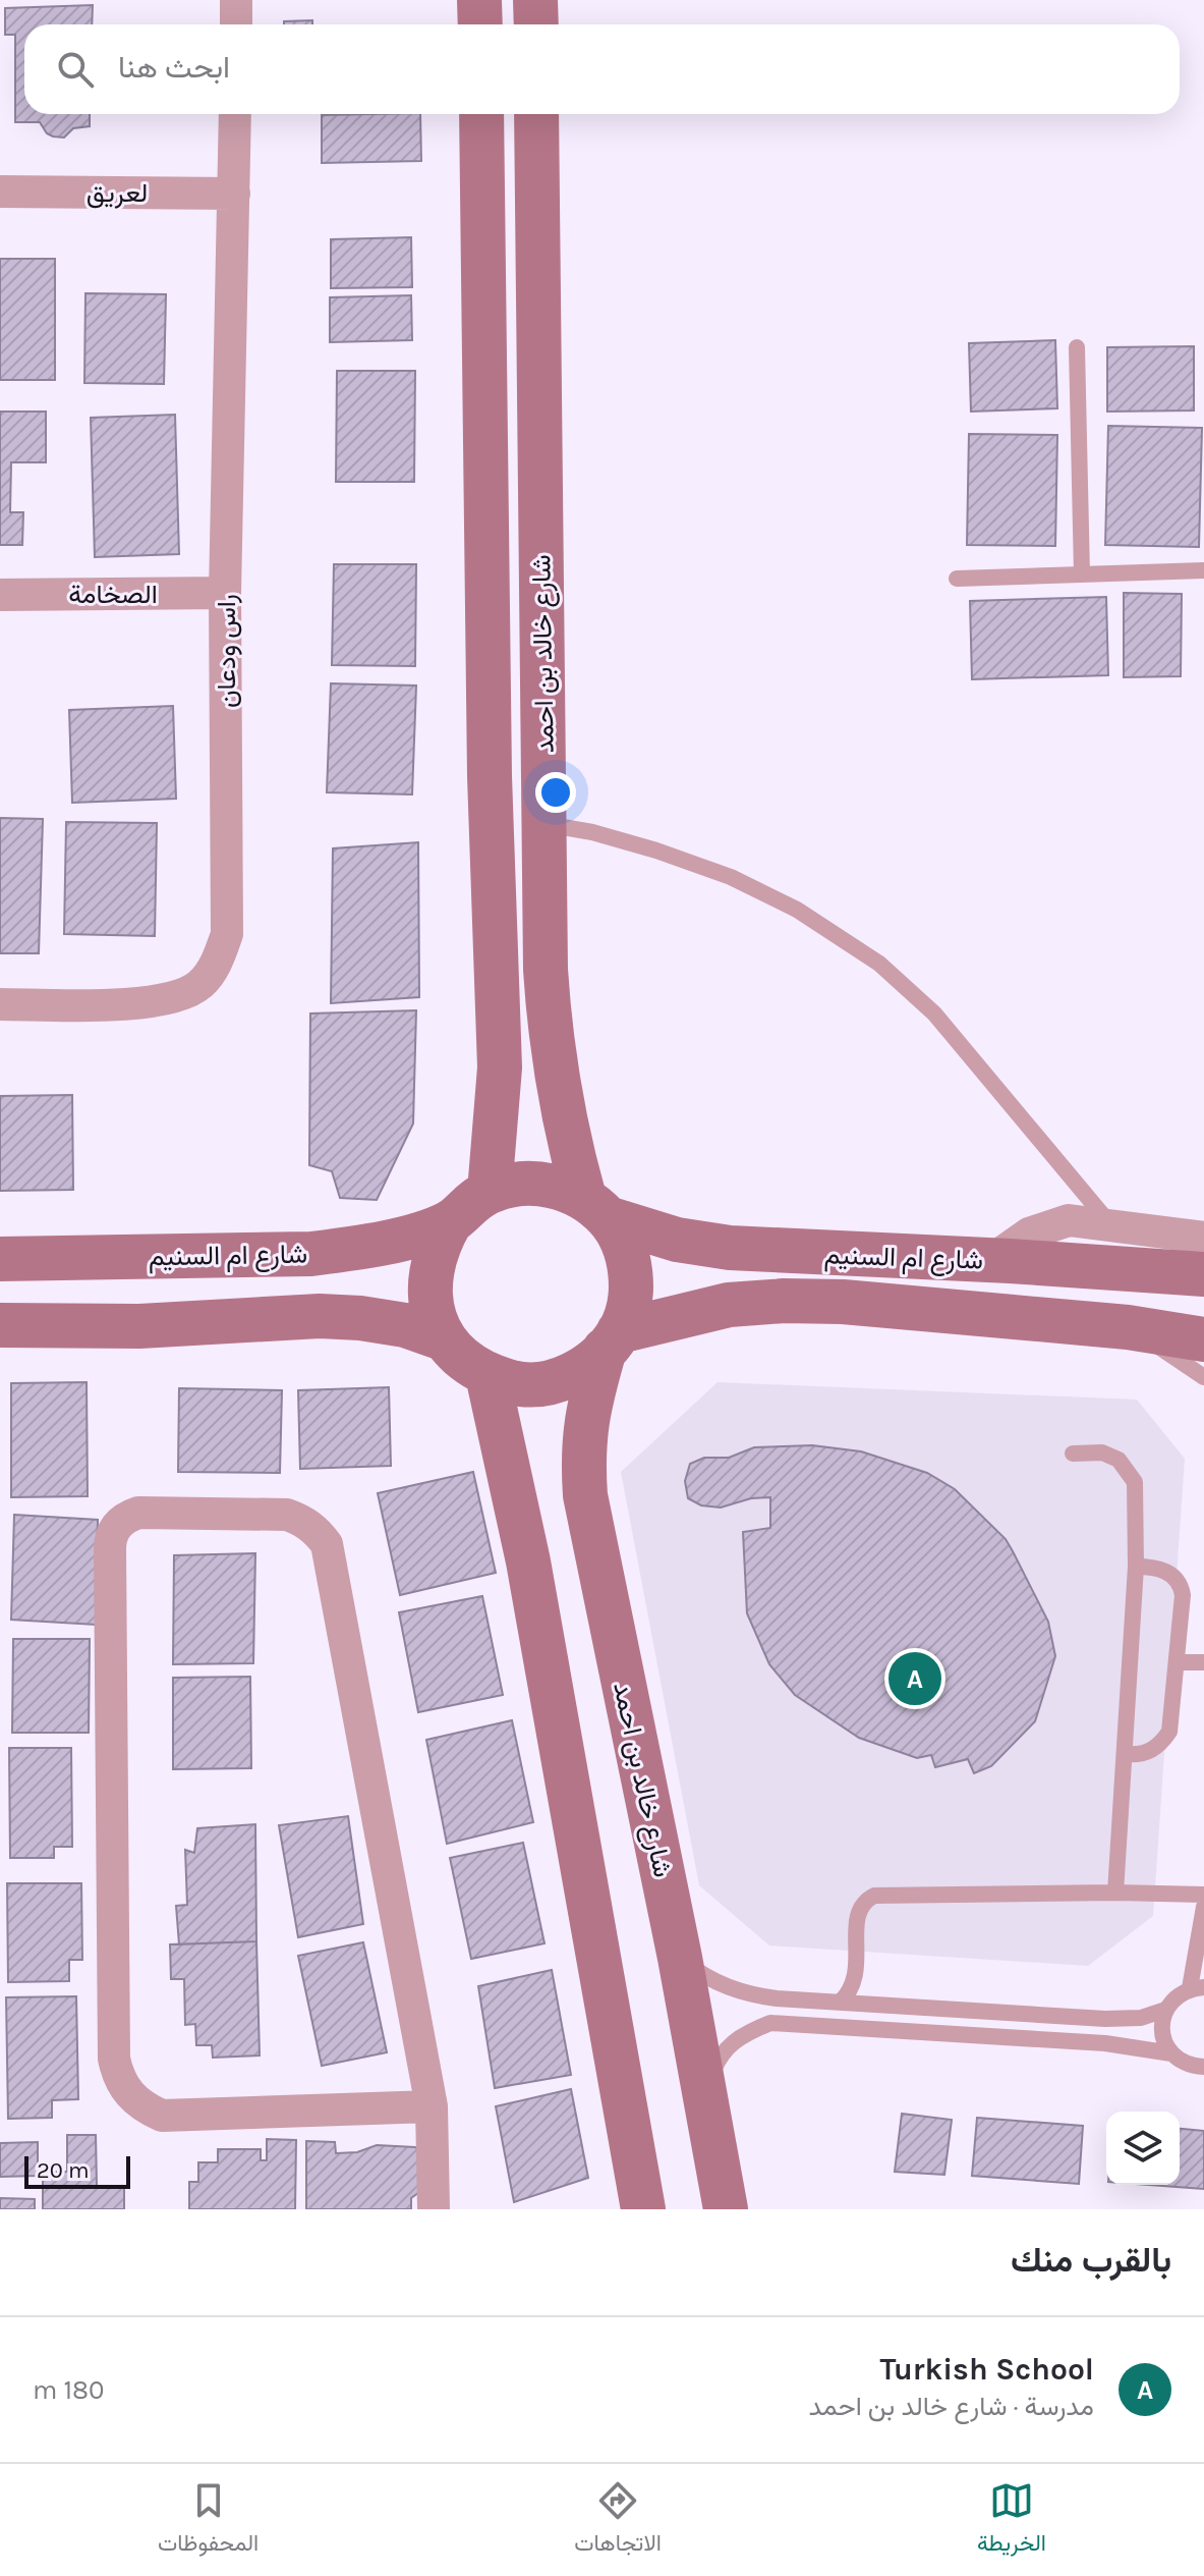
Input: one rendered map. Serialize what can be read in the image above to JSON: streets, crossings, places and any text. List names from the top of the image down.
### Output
{
  "streets": {
    "main road": ["شارع خالد بن احمد", "شارع ام السنيم"],
    "street": ["لعريق", "الصخامة", "راس ودعان"]
  },
  "crossings": [
    ["لعريق", "راس ودعان"],
    ["الصخامة", "راس ودعان"],
    ["شارع خالد بن احمد", "شارع ام السنيم"]
  ],
  "scale_bar": "20 m",
  "page": {
    "search": "ابحث هنا",
    "pins": "A",
    "scale": "20 m",
    "heading": "بالقرب منك",
    "list": [
      {
        "mark": "A",
        "name": "Turkish School",
        "note": "مدرسة · شارع خالد بن احمد",
        "value": "180 m"
      }
    ],
    "nav": ["الخريطة", "الاتجاهات", "المحفوظات"]
  }
}
